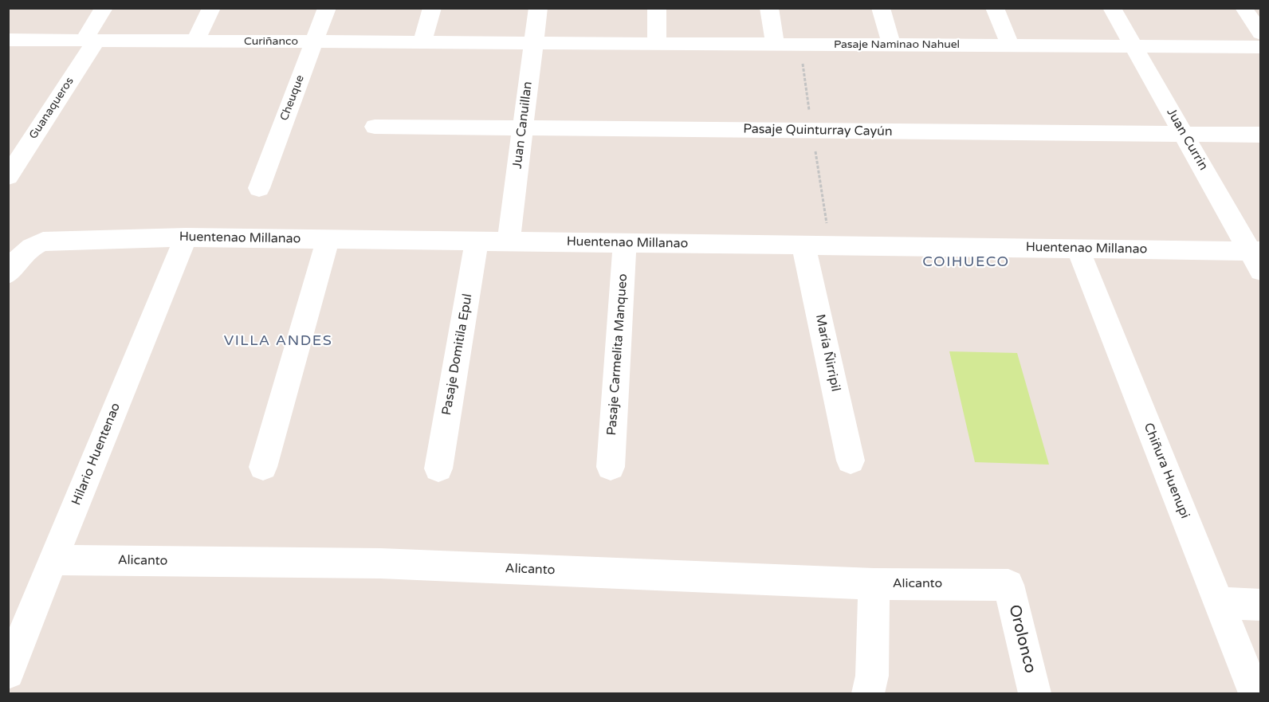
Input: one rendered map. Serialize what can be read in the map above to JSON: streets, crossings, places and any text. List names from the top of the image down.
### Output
{
  "streets": {
    "street": [
      "Curiñanco",
      "Pasaje Naminao Nahuel",
      "Cheuque",
      "Guanaqueros",
      "Juan Canuillan",
      "Pasaje Quinturray Cayún",
      "Juan Currin",
      "Huentenao Millanao",
      "María Ñirripil",
      "Pasaje Domitila Epul",
      "Pasaje Carmelita Manqueo",
      "Hilario Huentenao",
      "Chiñura Huenupi",
      "Alicanto",
      "Orolonco"
    ]
  },
  "crossings": [
    ["Curiñanco", "Pasaje Naminao Nahuel"],
    ["Curiñanco", "Cheuque"],
    ["Curiñanco", "Guanaqueros"],
    ["Curiñanco", "Juan Canuillan"],
    ["Pasaje Naminao Nahuel", "Juan Canuillan"],
    ["Pasaje Naminao Nahuel", "Juan Currin"],
    ["Juan Canuillan", "Pasaje Quinturray Cayún"],
    ["Juan Canuillan", "Huentenao Millanao"],
    ["Pasaje Quinturray Cayún", "Juan Currin"],
    ["Juan Currin", "Huentenao Millanao"],
    ["Huentenao Millanao", "María Ñirripil"],
    ["Huentenao Millanao", "Pasaje Domitila Epul"],
    ["Huentenao Millanao", "Pasaje Carmelita Manqueo"],
    ["Huentenao Millanao", "Hilario Huentenao"],
    ["Huentenao Millanao", "Chiñura Huenupi"],
    ["Hilario Huentenao", "Alicanto"],
    ["Alicanto", "Orolonco"]
  ],
  "districts": ["COIHUECO", "VILLA ANDES"]
}
